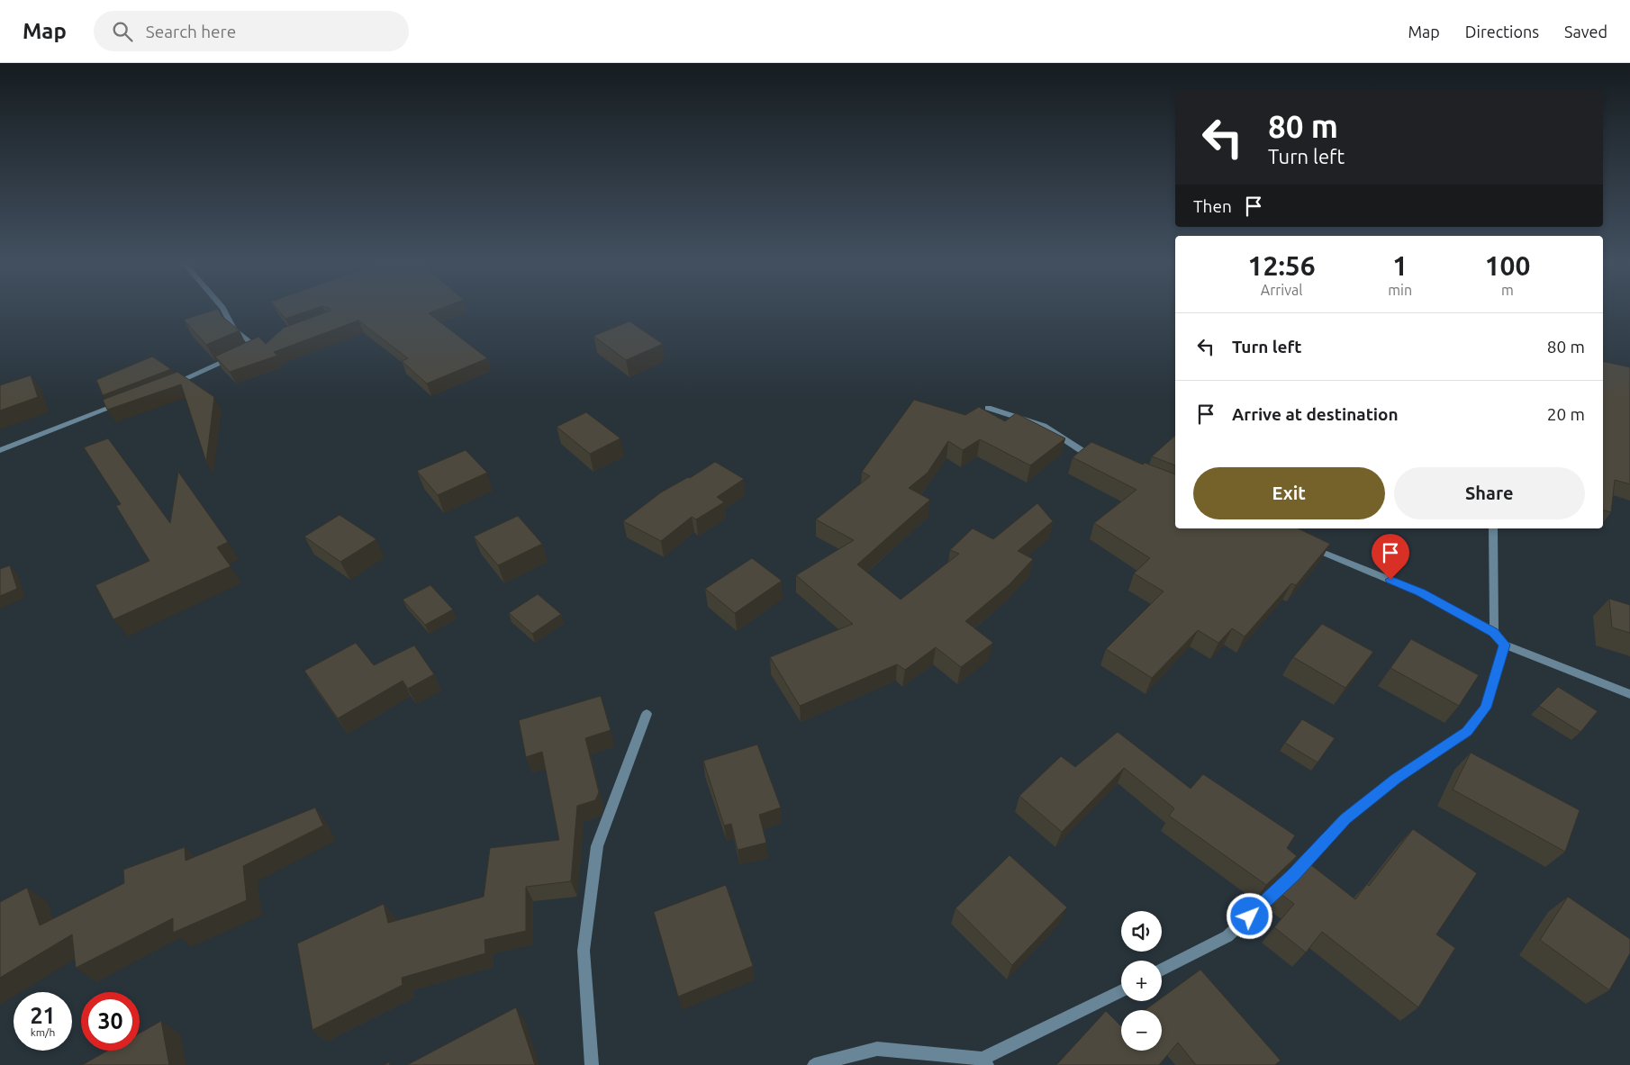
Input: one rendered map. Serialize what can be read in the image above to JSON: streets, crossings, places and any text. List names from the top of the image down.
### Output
{
  "page": {
    "header": "Map",
    "search": "Search here",
    "nav": ["Map", "Directions", "Saved"],
    "turn": ["80 m", "Turn left"],
    "then": "Then",
    "eta": [
      "12:56",
      "Arrival",
      "1",
      "min",
      "100",
      "m"
    ],
    "list": [
      {
        "name": "Turn left",
        "value": "80 m"
      },
      {
        "name": "Arrive at destination",
        "value": "20 m"
      }
    ],
    "buttons": ["Exit", "Share"],
    "map_buttons": ["+", "−"],
    "speed": "21 km/h",
    "limit": "30"
  }
}
